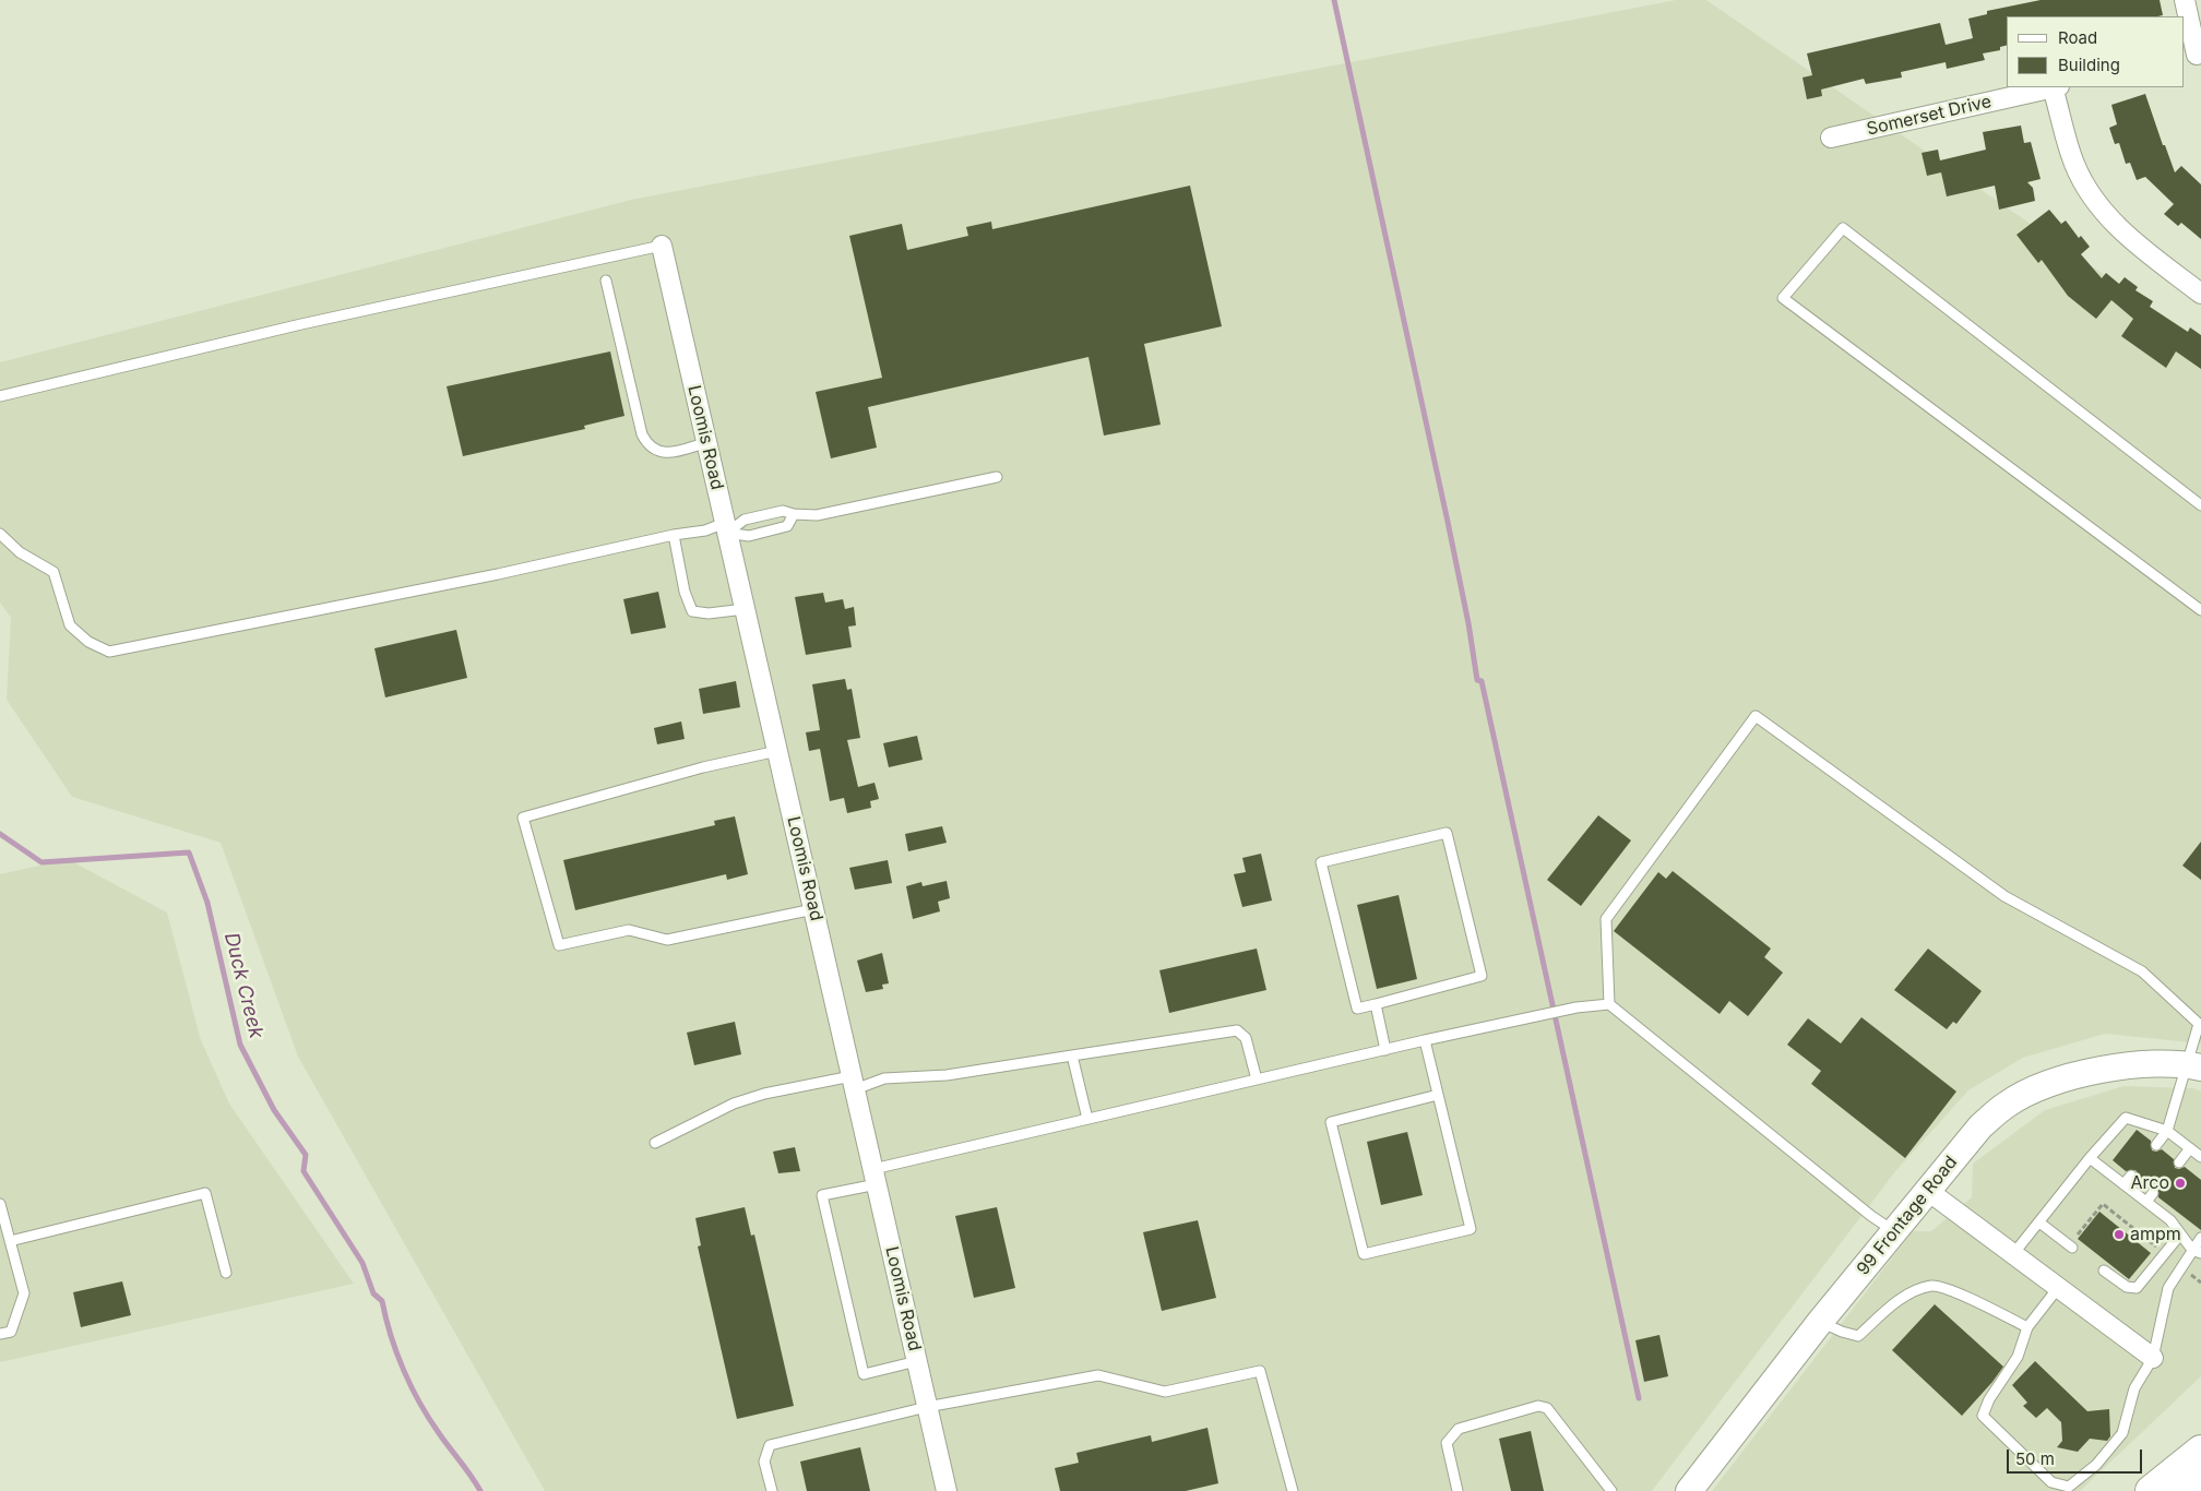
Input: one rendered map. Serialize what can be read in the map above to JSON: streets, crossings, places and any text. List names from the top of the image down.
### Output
{
  "streets": {
    "street": ["Somerset Drive", "Loomis Road", "99 Frontage Road"]
  },
  "water": ["Duck Creek"],
  "places": ["Arco", "ampm"],
  "legend": ["Road", "Building"],
  "scale_bar": "50 m"
}
